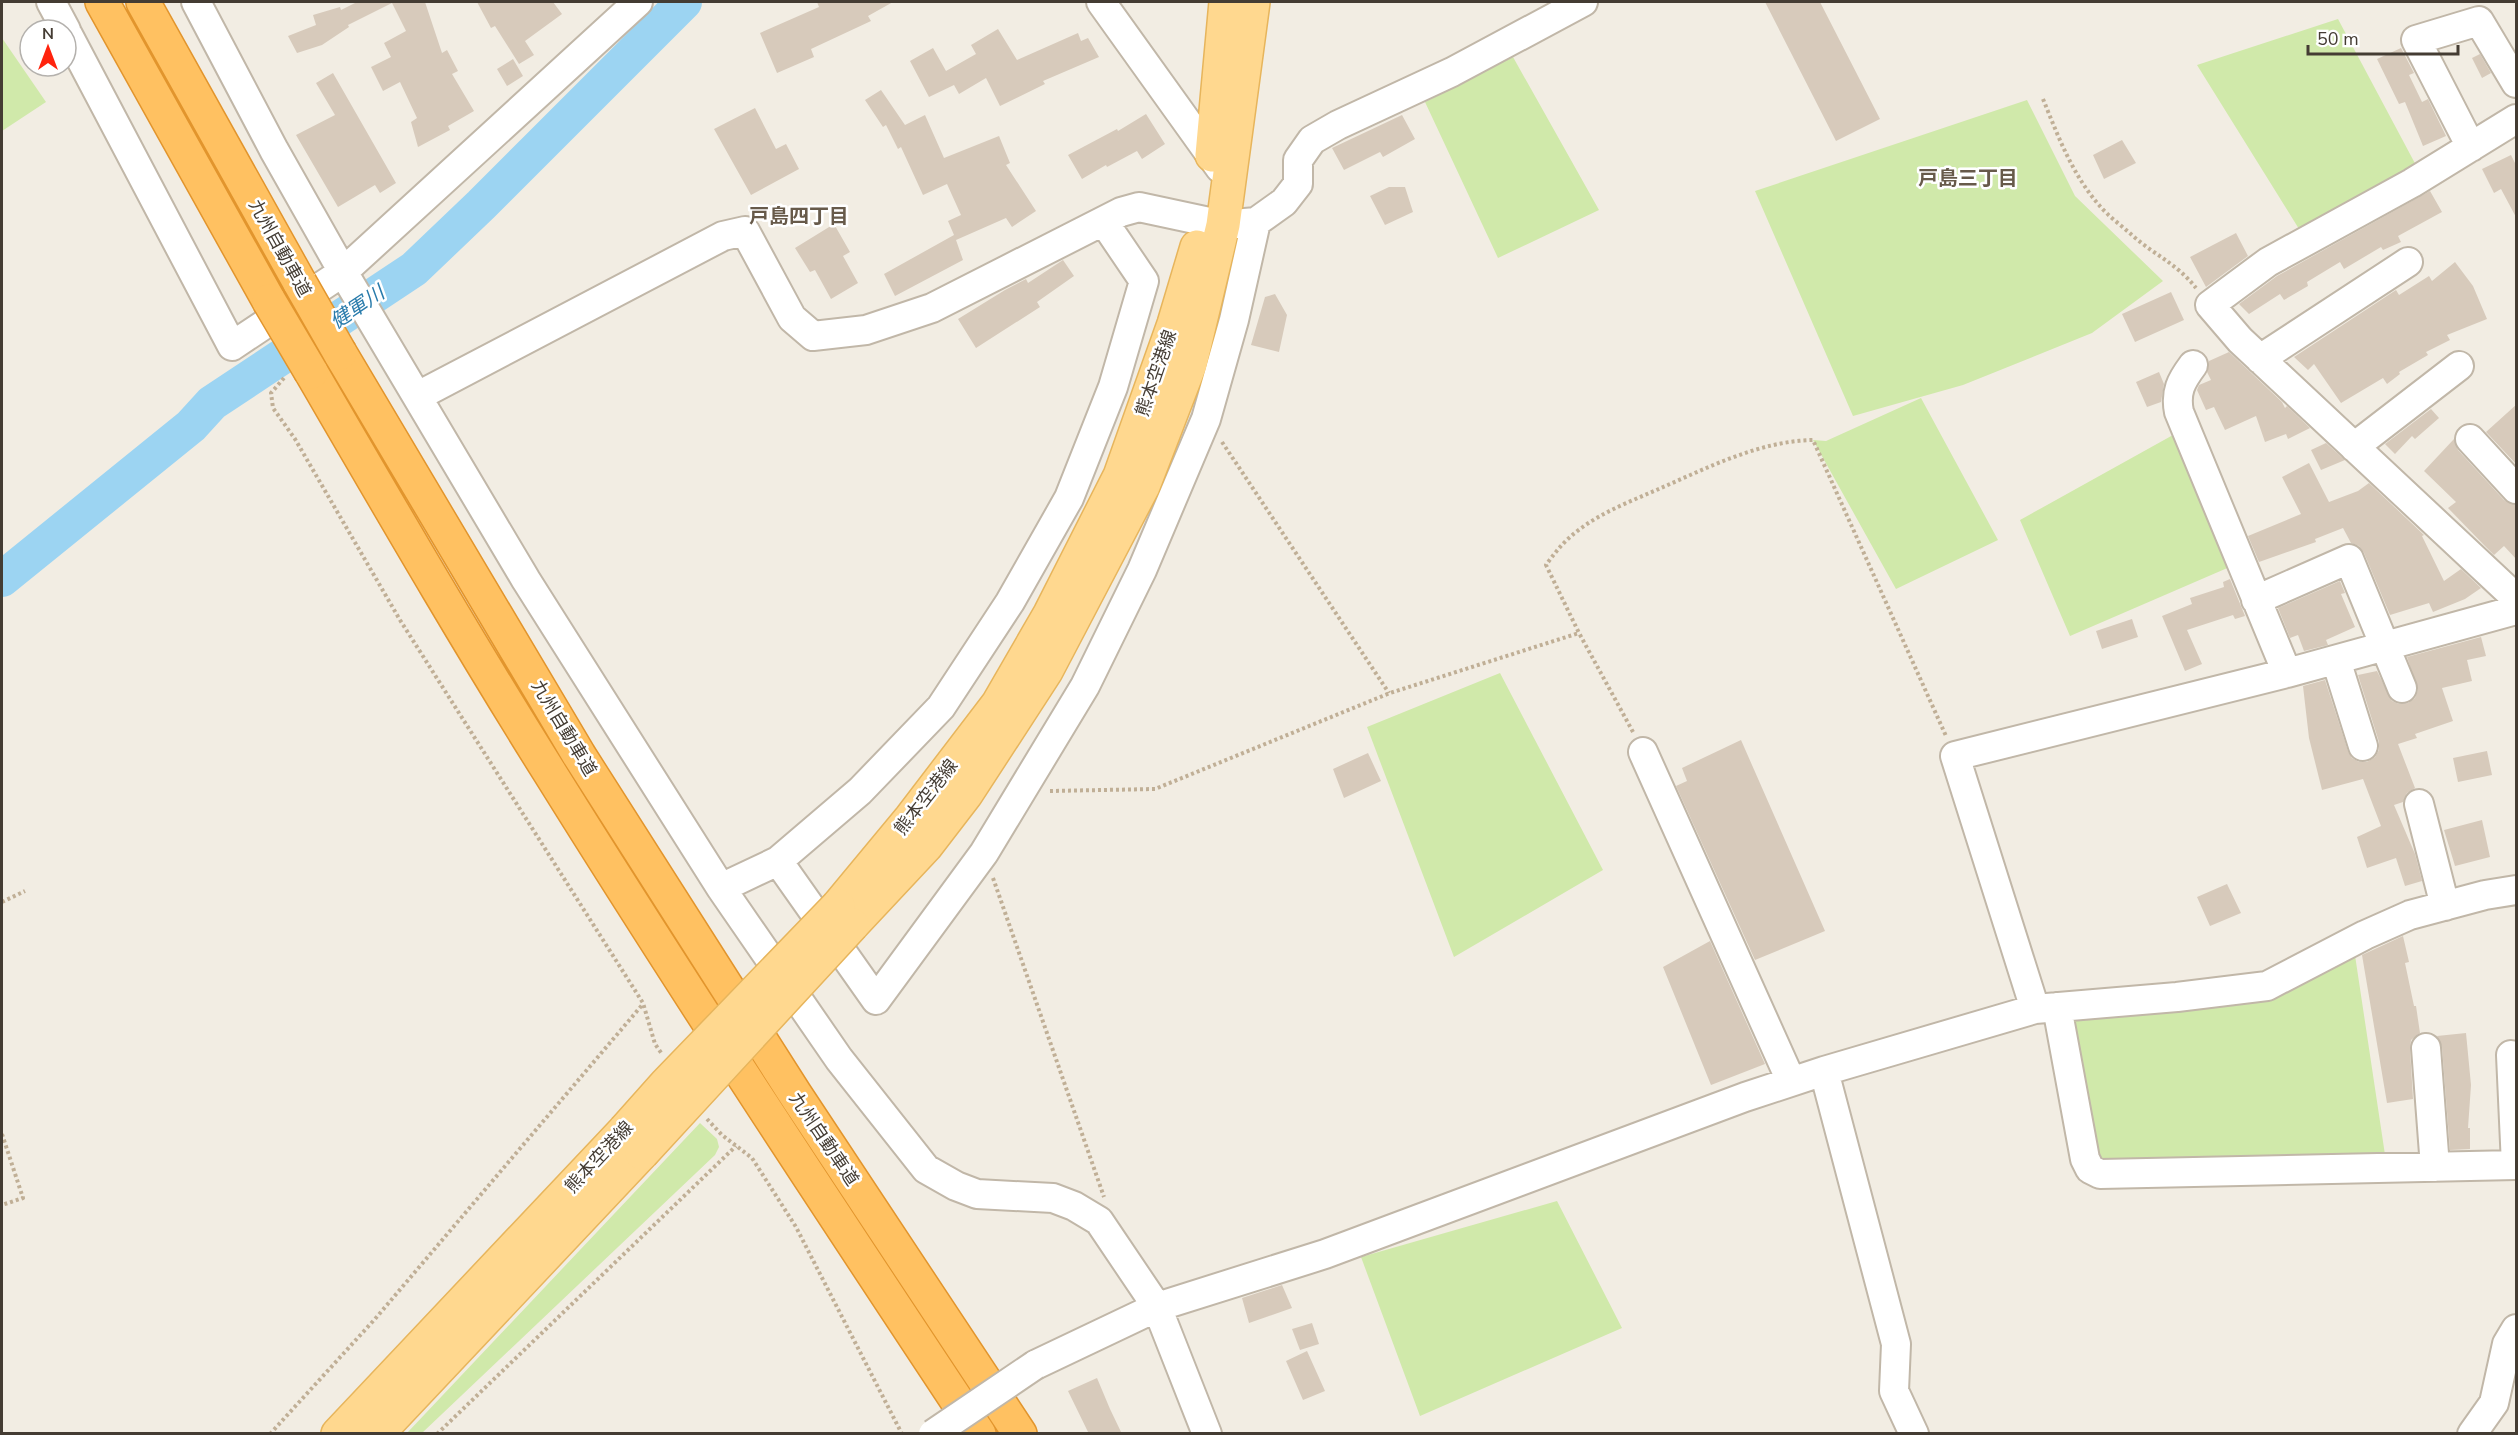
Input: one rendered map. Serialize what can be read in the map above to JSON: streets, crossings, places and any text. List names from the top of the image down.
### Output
{
  "streets": {
    "highway": ["九州自動車道"],
    "main road": ["熊本空港線"]
  },
  "districts": ["戸島三丁目", "戸島四丁目"],
  "water": ["健軍川"],
  "scale_bar": "50 m",
  "north": "top"
}
